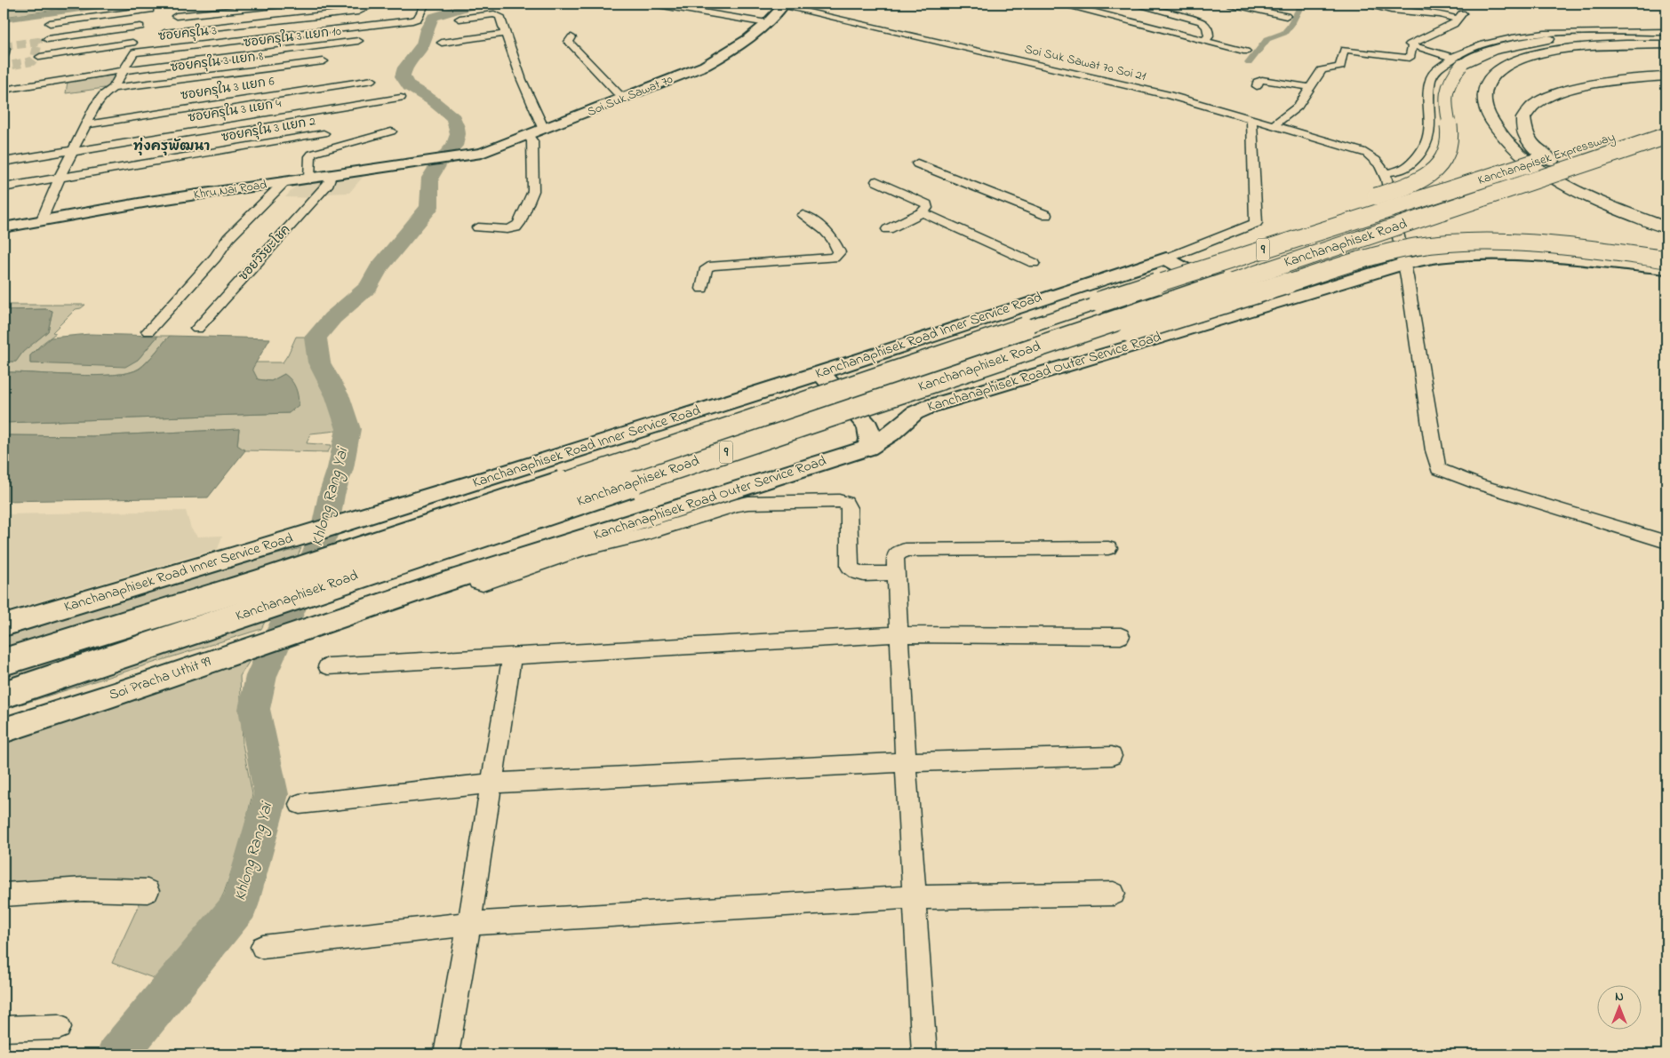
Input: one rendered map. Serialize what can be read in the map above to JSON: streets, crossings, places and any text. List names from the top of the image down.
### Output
{
  "streets": {
    "highway": ["Kanchanapisek Expressway", "Kanchanaphisek Road", "9"],
    "main road": [
      "Soi Suk Sawat 70",
      "Khru Nai Road",
      "Kanchanaphisek Road Inner Service Road",
      "Kanchanaphisek Road Outer Service Road",
      "Soi Pracha Uthit 99"
    ],
    "street": [
      "ซอยครุใน 3",
      "ซอยครุใน 3 แยก 10",
      "ซอยครุใน 3 แยก 8",
      "Soi Suk Sawat 70 Soi 21",
      "ซอยครุใน 3 แยก 6",
      "ซอยครุใน 3 แยก 4",
      "ซอยครุใน 3 แยก 2",
      "ซอยวิริยะโชค"
    ]
  },
  "crossings": [
    ["ซอยครุใน 3", "ซอยครุใน 3 แยก 10"],
    ["ซอยครุใน 3", "ซอยครุใน 3 แยก 8"],
    ["ซอยครุใน 3", "ซอยครุใน 3 แยก 6"],
    ["ซอยครุใน 3", "ซอยครุใน 3 แยก 4"],
    ["ซอยครุใน 3", "ซอยครุใน 3 แยก 2"],
    ["ซอยครุใน 3", "Khru Nai Road"],
    ["Soi Suk Sawat 70 Soi 21", "Soi Suk Sawat 70"],
    ["Soi Suk Sawat 70", "Khru Nai Road"],
    ["Kanchanapisek Expressway", "Kanchanaphisek Road"],
    ["Khru Nai Road", "ซอยวิริยะโชค"],
    ["Kanchanaphisek Road Outer Service Road", "Soi Pracha Uthit 99"]
  ],
  "districts": ["ทุ่งครุพัฒนา"],
  "water": ["Khlong Rang Yai"],
  "north": "top"
}
